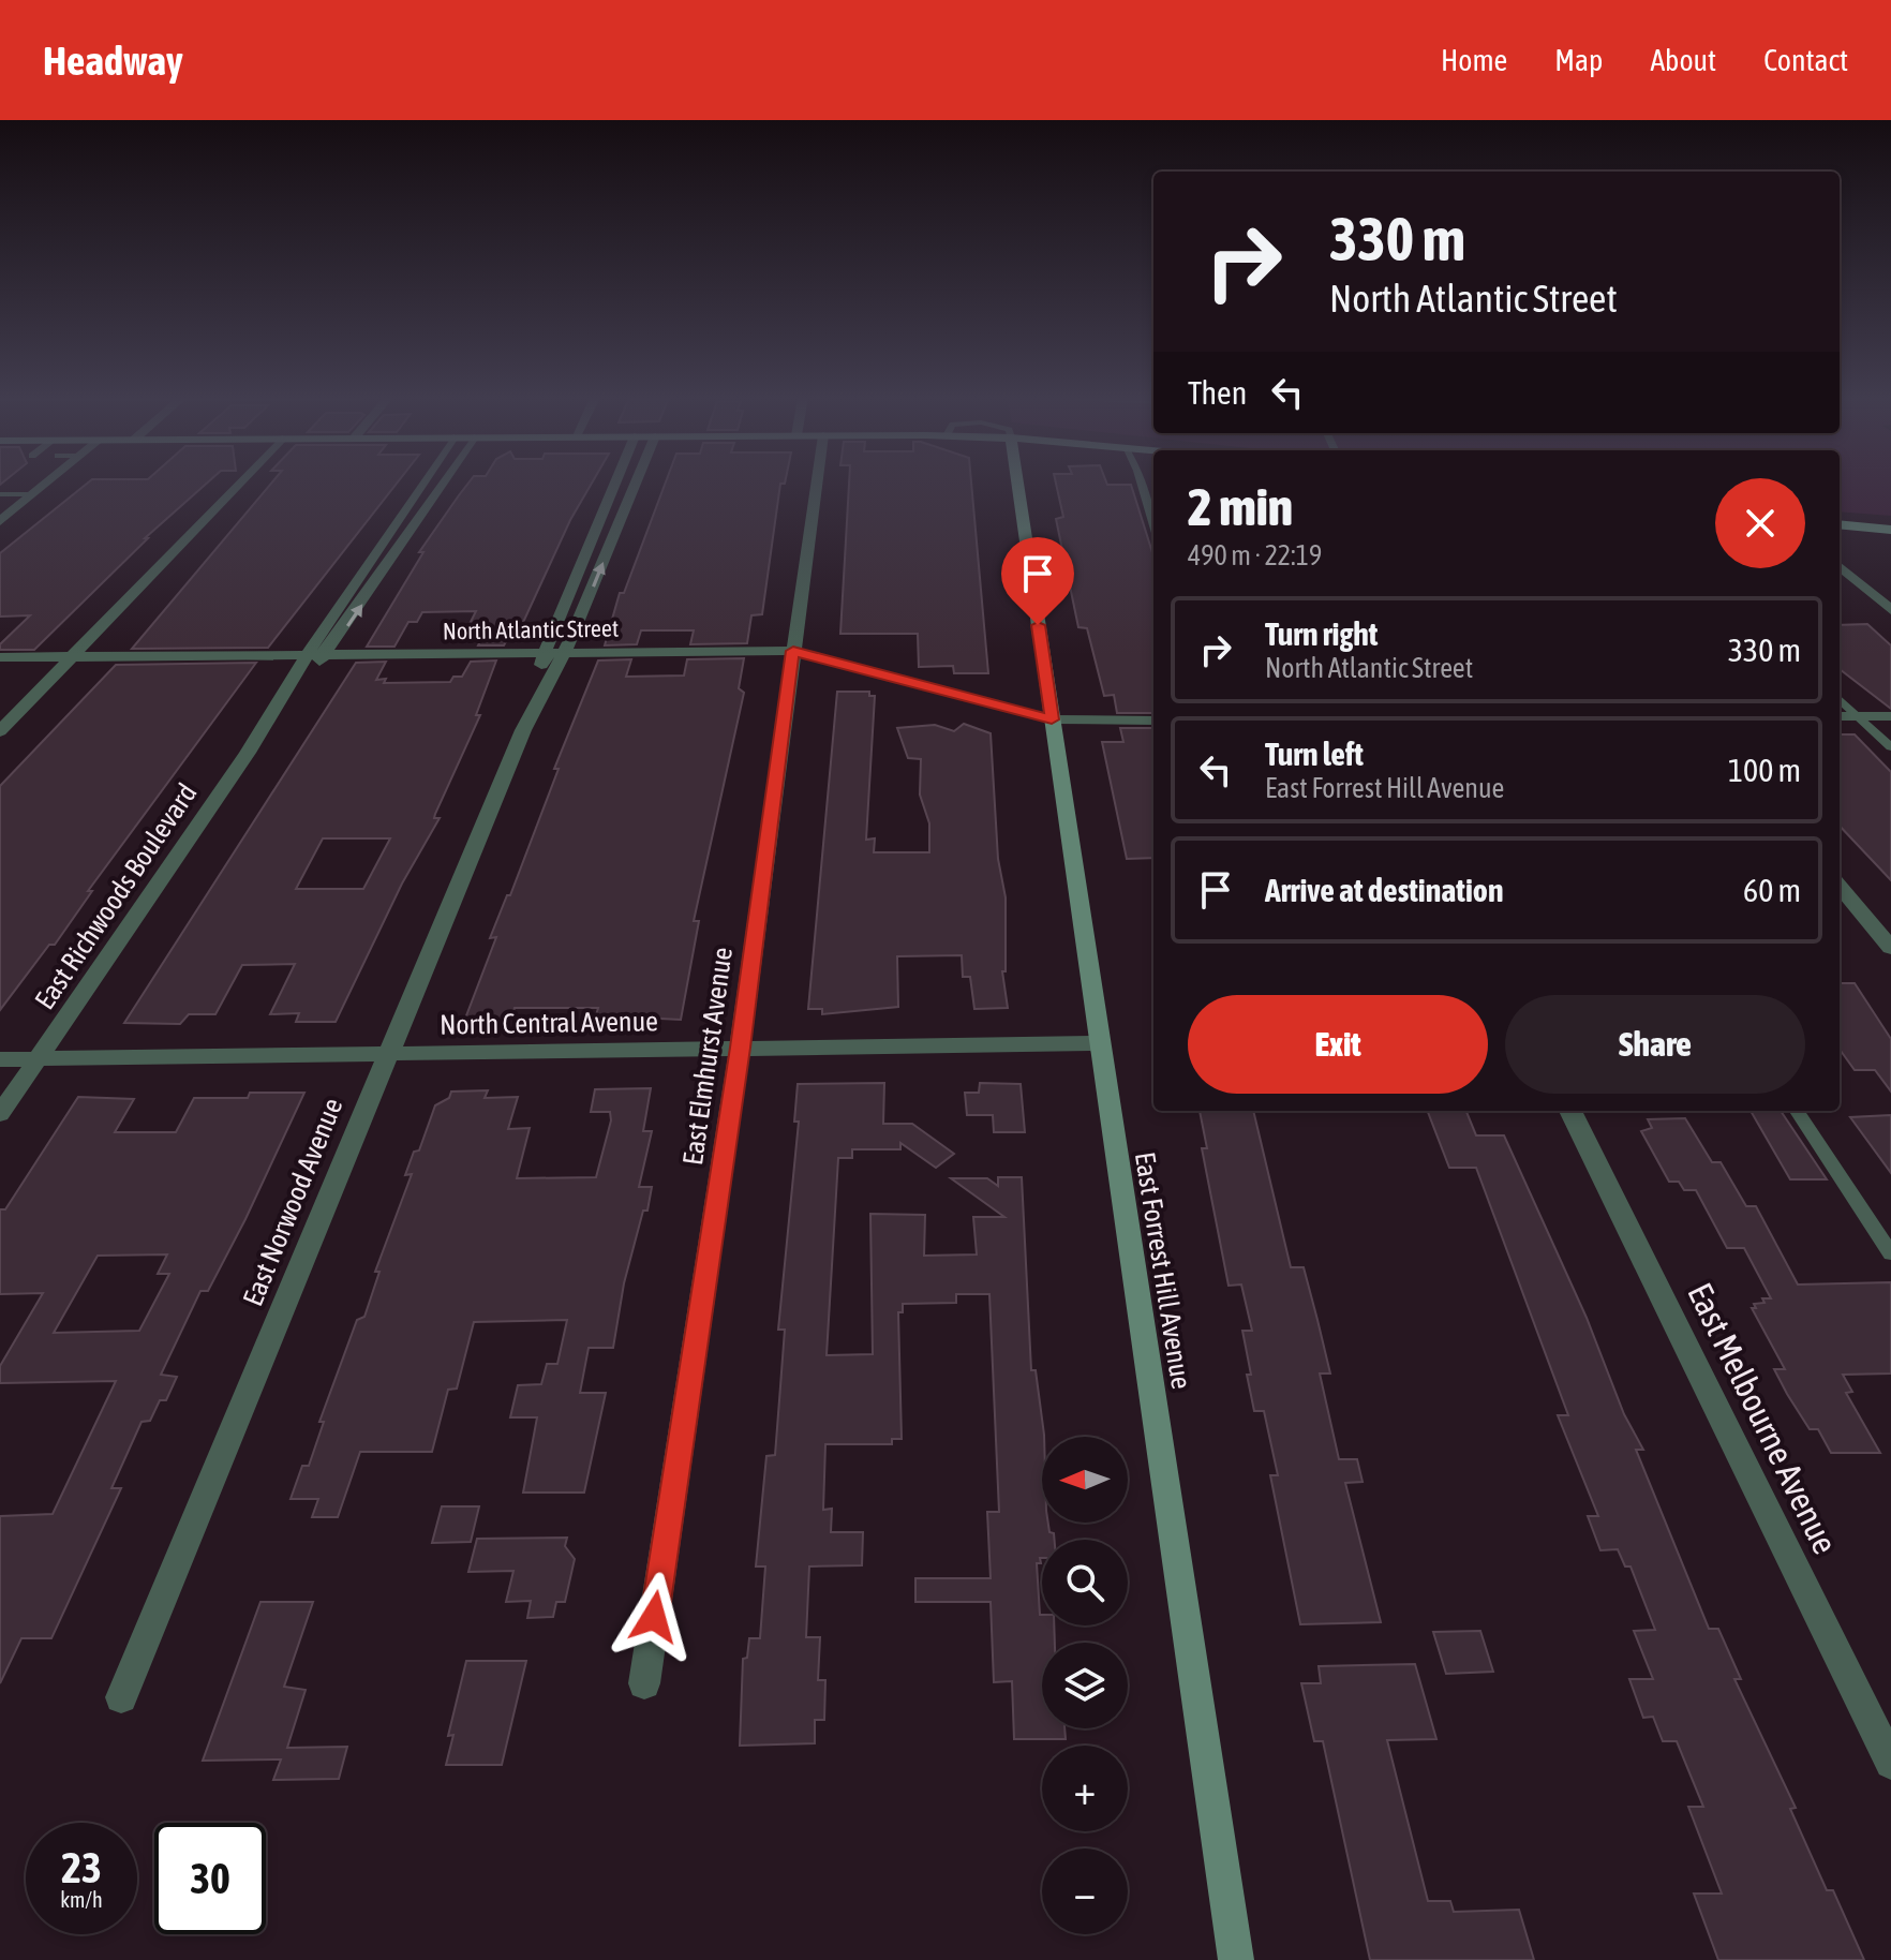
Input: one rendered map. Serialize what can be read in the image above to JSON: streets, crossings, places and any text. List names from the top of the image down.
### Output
{
  "streets": {
    "main road": ["East Forrest Hill Avenue"],
    "street": [
      "North Atlantic Street",
      "East Richwoods Boulevard",
      "North Central Avenue",
      "East Elmhurst Avenue",
      "East Norwood Avenue",
      "East Melbourne Avenue"
    ]
  },
  "crossings": [
    ["North Atlantic Street", "East Richwoods Boulevard"],
    ["North Atlantic Street", "East Elmhurst Avenue"],
    ["North Atlantic Street", "East Norwood Avenue"],
    ["North Atlantic Street", "East Forrest Hill Avenue"],
    ["East Richwoods Boulevard", "North Central Avenue"],
    ["North Central Avenue", "East Elmhurst Avenue"],
    ["North Central Avenue", "East Norwood Avenue"],
    ["North Central Avenue", "East Forrest Hill Avenue"]
  ],
  "north": "left",
  "page": {
    "header": "Headway",
    "nav": [
      "Home",
      "Map",
      "About",
      "Contact"
    ],
    "turn": ["330 m", "North Atlantic Street"],
    "then": "Then",
    "heading": ["2 min", "490 m · 22:19"],
    "list": [
      {
        "name": "Turn right",
        "note": "North Atlantic Street",
        "value": "330 m"
      },
      {
        "name": "Turn left",
        "note": "East Forrest Hill Avenue",
        "value": "100 m"
      },
      {
        "name": "Arrive at destination",
        "value": "60 m"
      }
    ],
    "buttons": ["Exit", "Share"],
    "map_buttons": ["+", "−"],
    "speed": "23 km/h",
    "limit": "30"
  }
}
